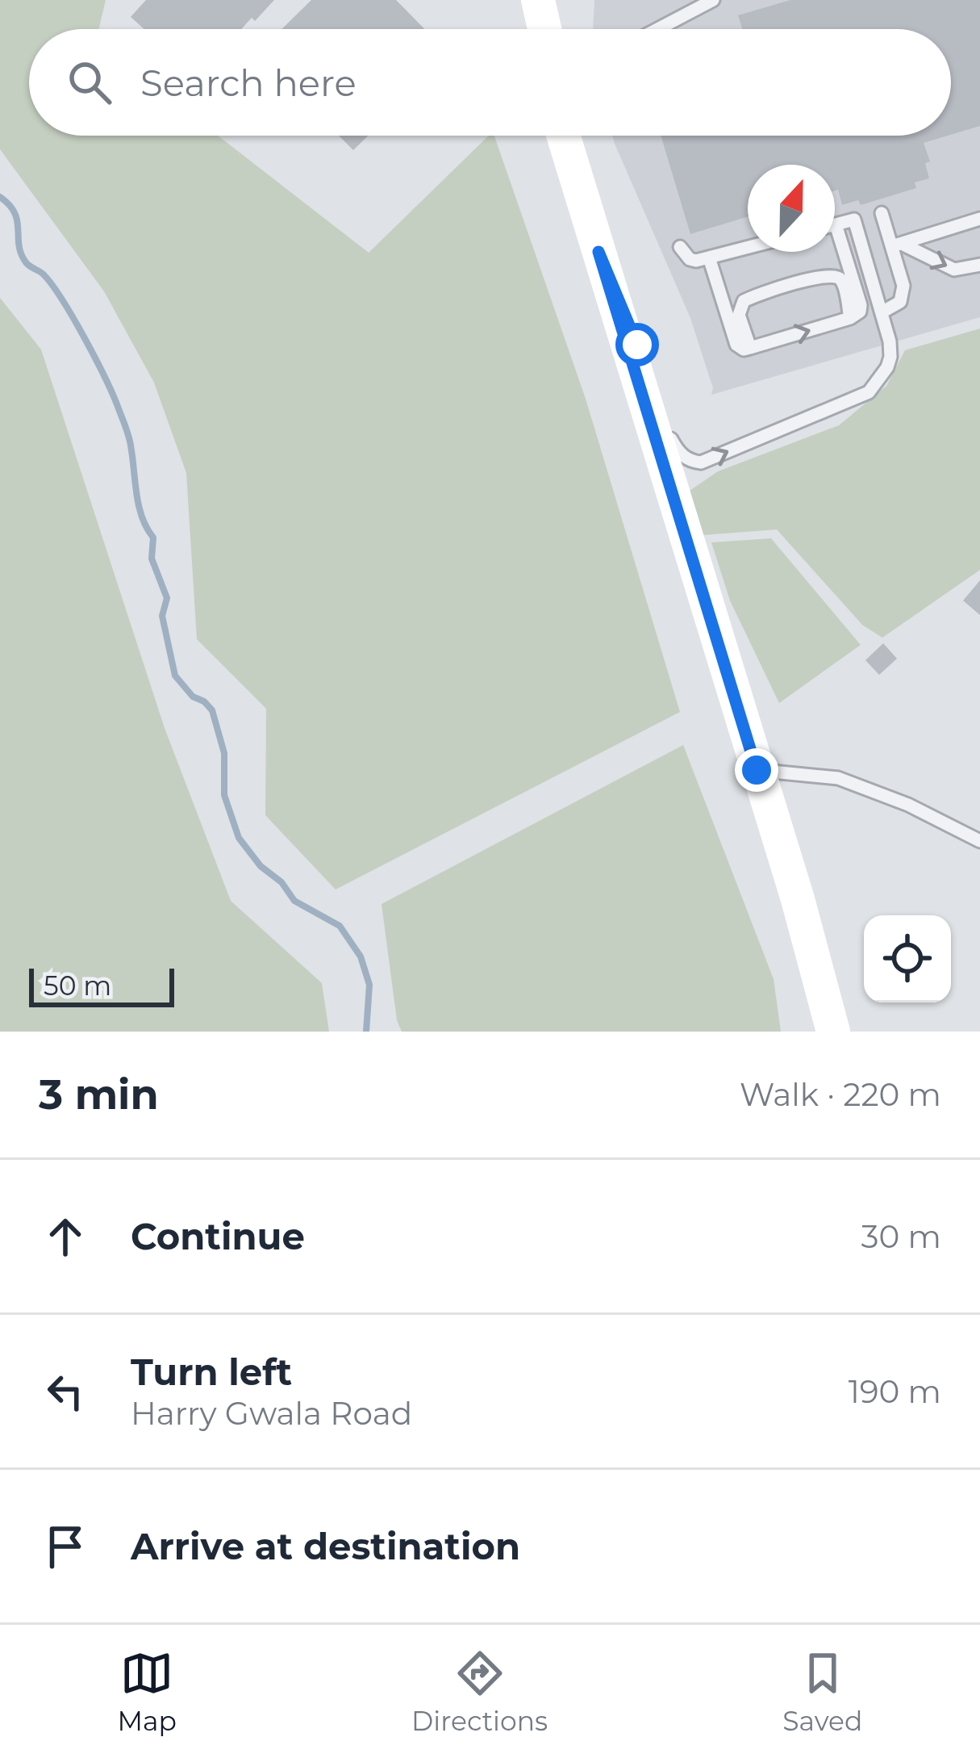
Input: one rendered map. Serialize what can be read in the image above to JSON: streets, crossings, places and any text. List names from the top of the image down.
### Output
{
  "scale_bar": "50 m",
  "north": "top",
  "page": {
    "search": "Search here",
    "scale": "50 m",
    "heading": ["3 min", "Walk · 220 m"],
    "list": [
      ["Continue", "30 m"],
      ["Turn left", "Harry Gwala Road", "190 m"],
      "Arrive at destination"
    ],
    "nav": ["Map", "Directions", "Saved"]
  }
}
